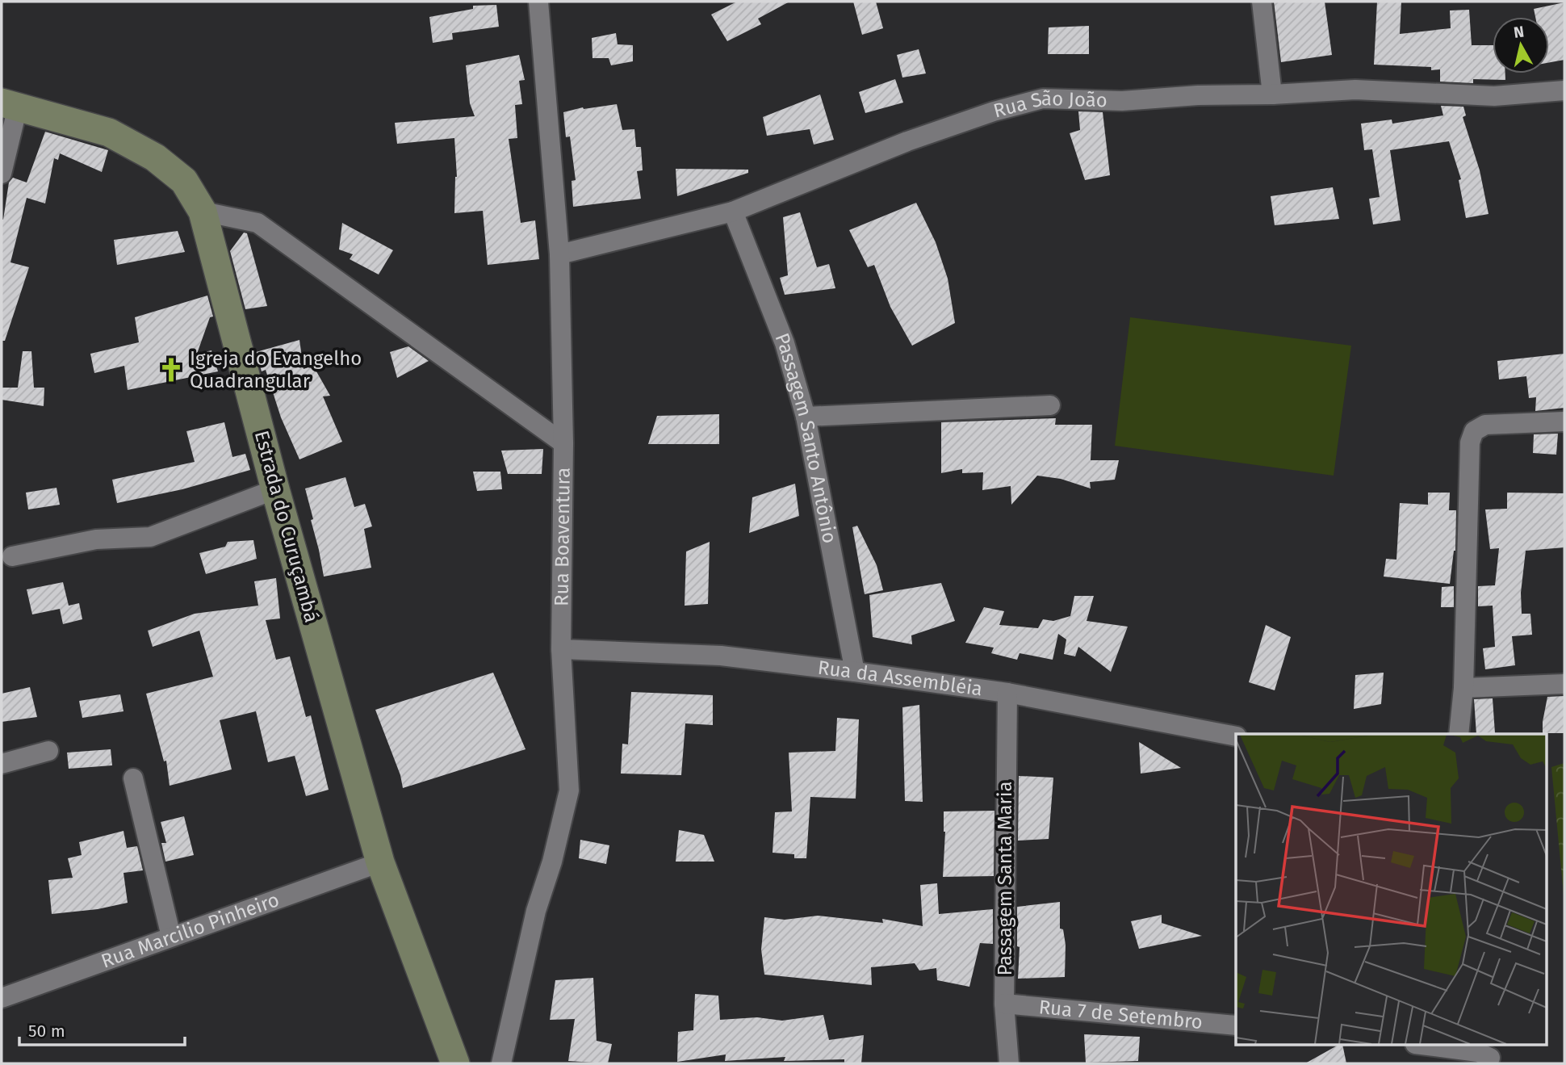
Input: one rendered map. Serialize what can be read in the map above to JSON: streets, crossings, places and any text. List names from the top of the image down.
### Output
{
  "streets": {
    "street": [
      "Rua São João",
      "Passagem Santo Antônio",
      "Estrada do Curuçambá",
      "Rua Boaventura",
      "Rua da Assembléia",
      "Passagem Santa Maria",
      "Rua Marcilio Pinheiro",
      "Rua 7 de Setembro"
    ]
  },
  "crossings": [
    ["Rua São João", "Passagem Santo Antônio"],
    ["Rua São João", "Rua Boaventura"],
    ["Passagem Santo Antônio", "Rua da Assembléia"],
    ["Estrada do Curuçambá", "Rua Marcilio Pinheiro"],
    ["Rua Boaventura", "Rua da Assembléia"],
    ["Rua da Assembléia", "Passagem Santa Maria"],
    ["Passagem Santa Maria", "Rua 7 de Setembro"]
  ],
  "places": {
    "church": ["Igreja do Evangelho Quadrangular"]
  },
  "scale_bar": "50 m",
  "north": "top"
}
